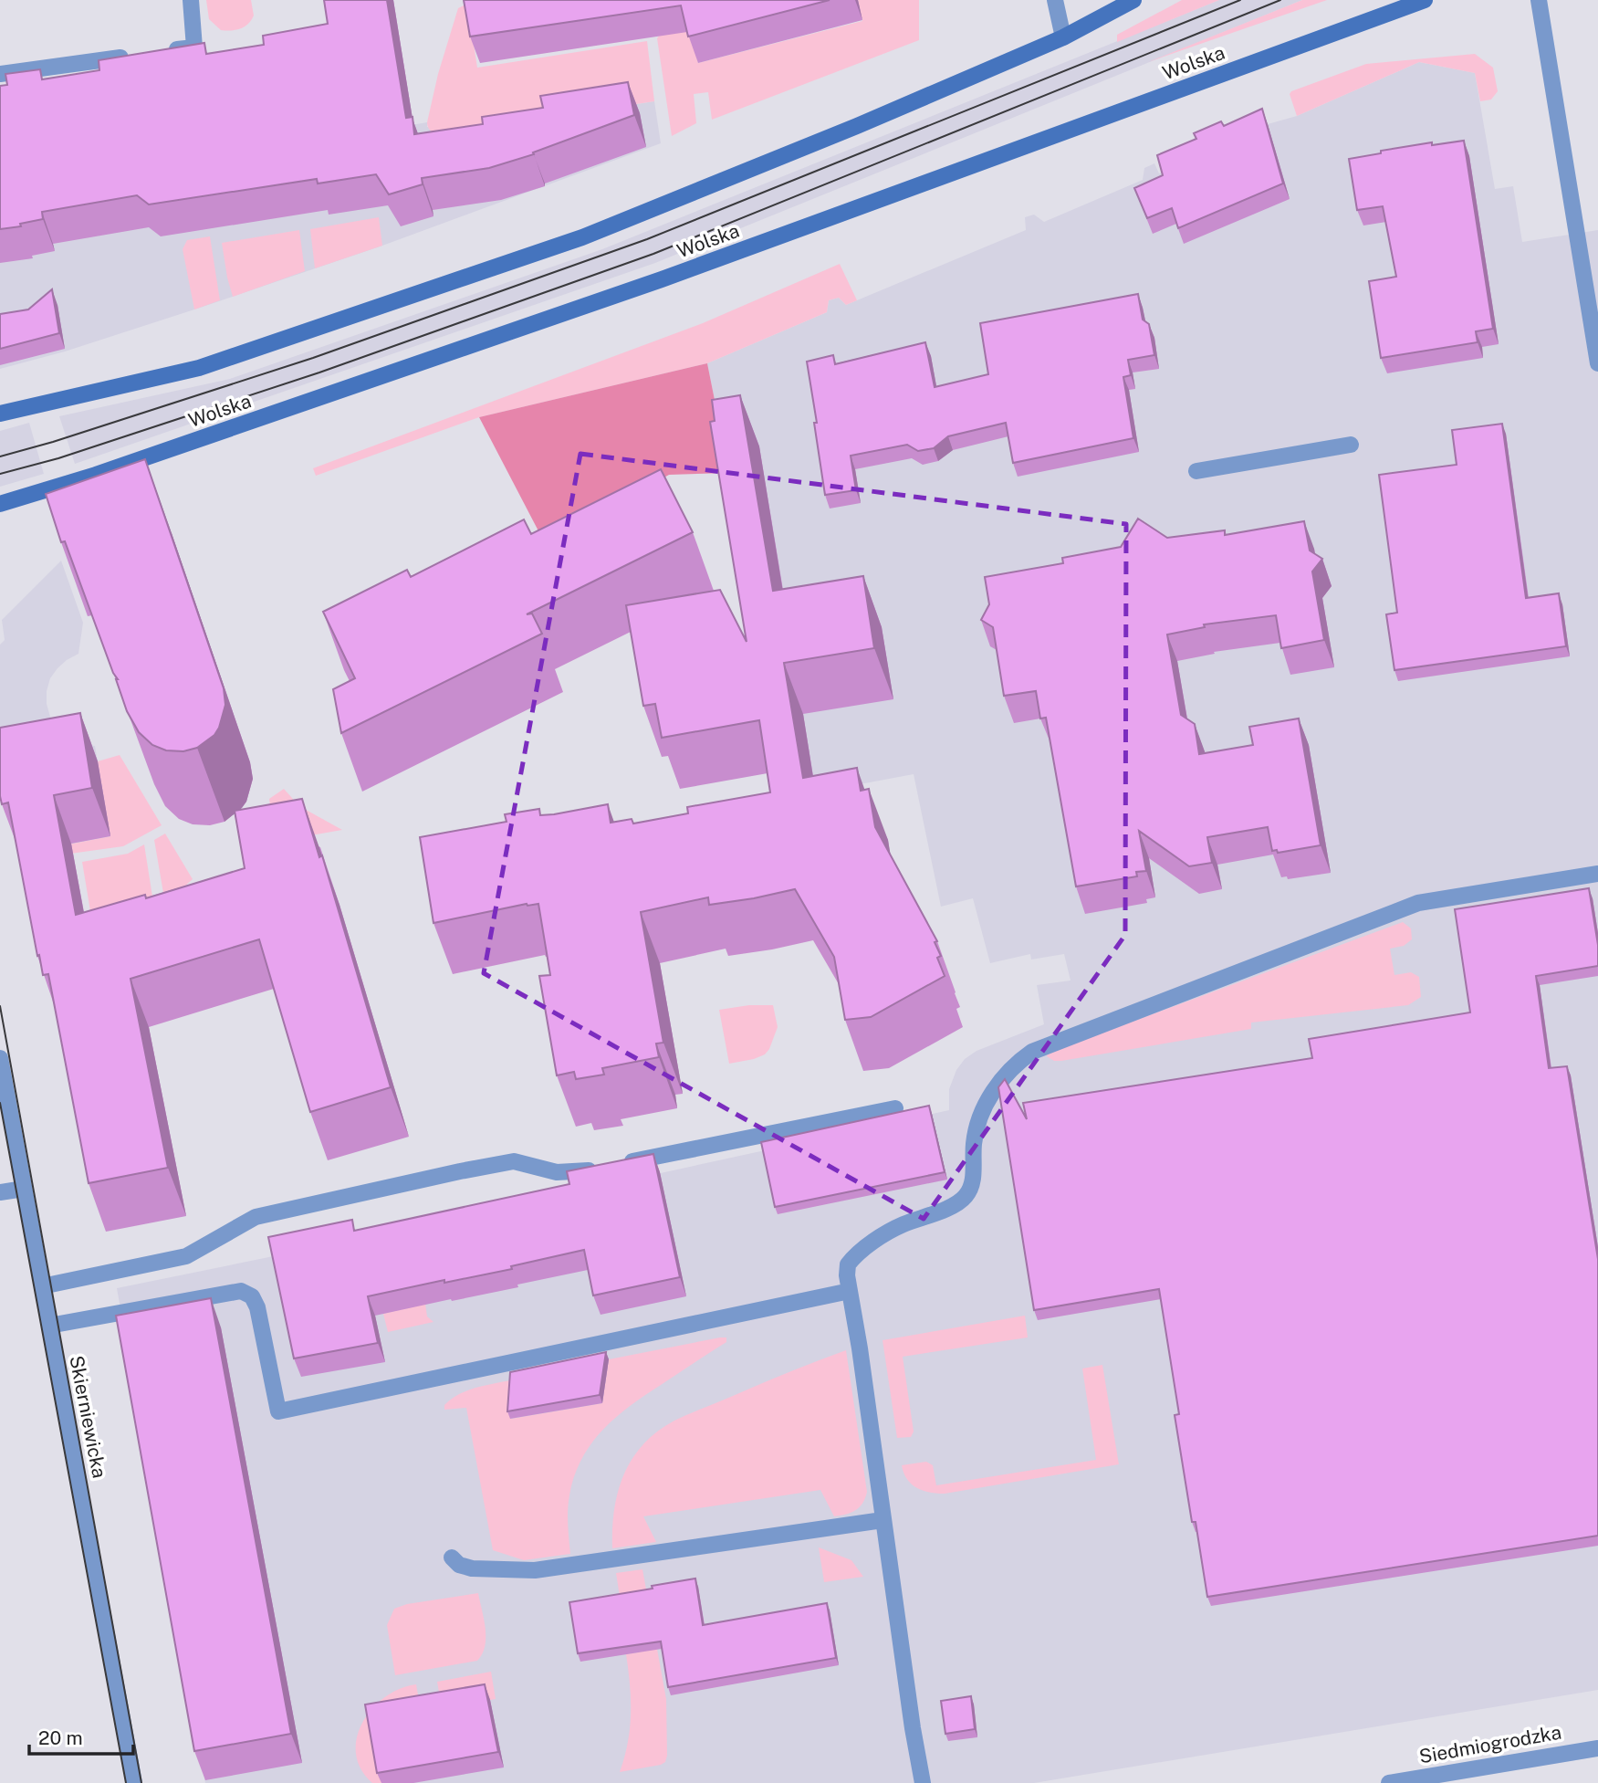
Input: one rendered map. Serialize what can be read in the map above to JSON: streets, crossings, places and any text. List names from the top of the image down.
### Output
{
  "streets": {
    "main road": ["Wolska"],
    "street": ["Skierniewicka", "Siedmiogrodzka"]
  },
  "scale_bar": "20 m"
}
